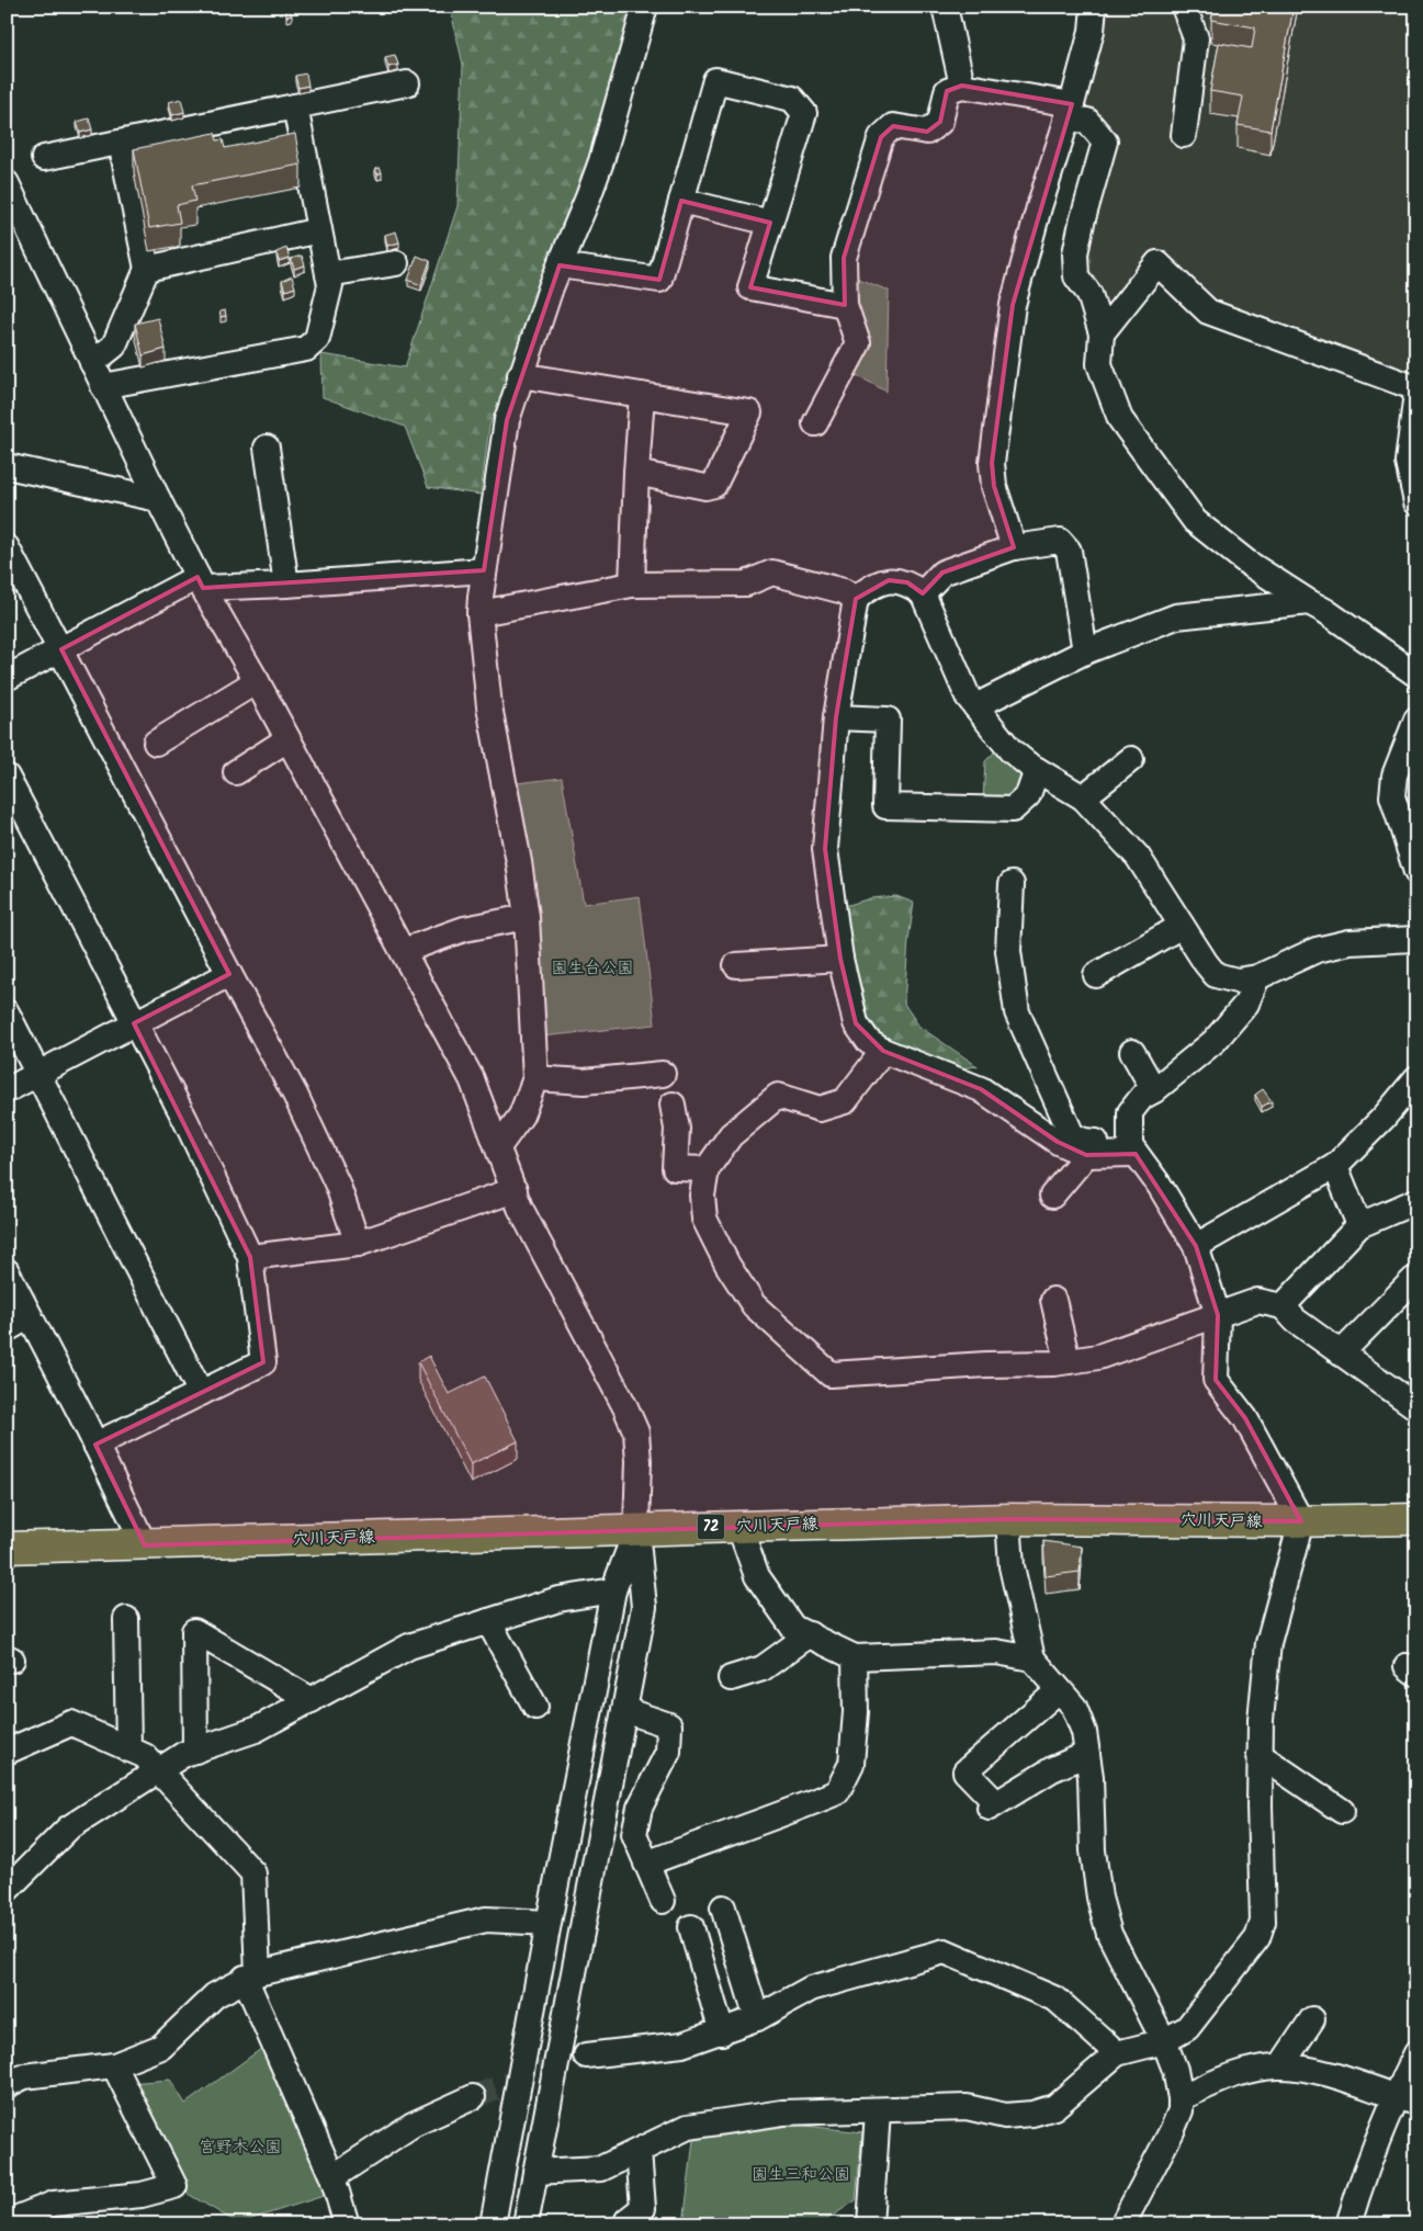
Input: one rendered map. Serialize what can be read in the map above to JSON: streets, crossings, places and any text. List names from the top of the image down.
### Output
{
  "streets": {
    "main road": ["穴川天戸線", "72"]
  },
  "parks": ["園生台公園", "宮野木公園", "園生三和公園"]
}
